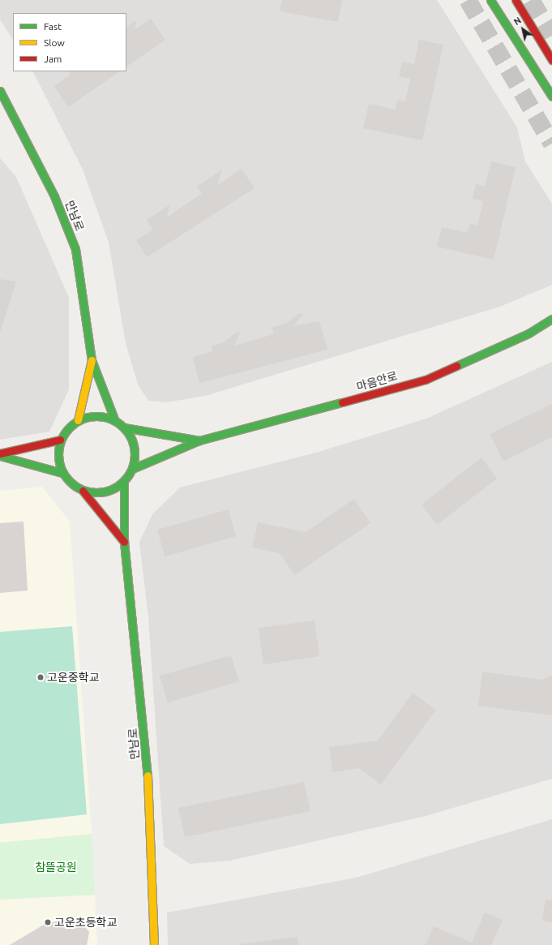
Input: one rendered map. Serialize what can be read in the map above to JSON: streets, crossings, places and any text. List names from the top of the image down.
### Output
{
  "streets": {
    "street": ["만남로", "마음안로"]
  },
  "crossings": [
    ["만남로", "마음안로"]
  ],
  "parks": ["참뜰공원"],
  "places": ["고운중학교", "고운초등학교"],
  "legend": ["Fast", "Slow", "Jam"],
  "north": "top left"
}
